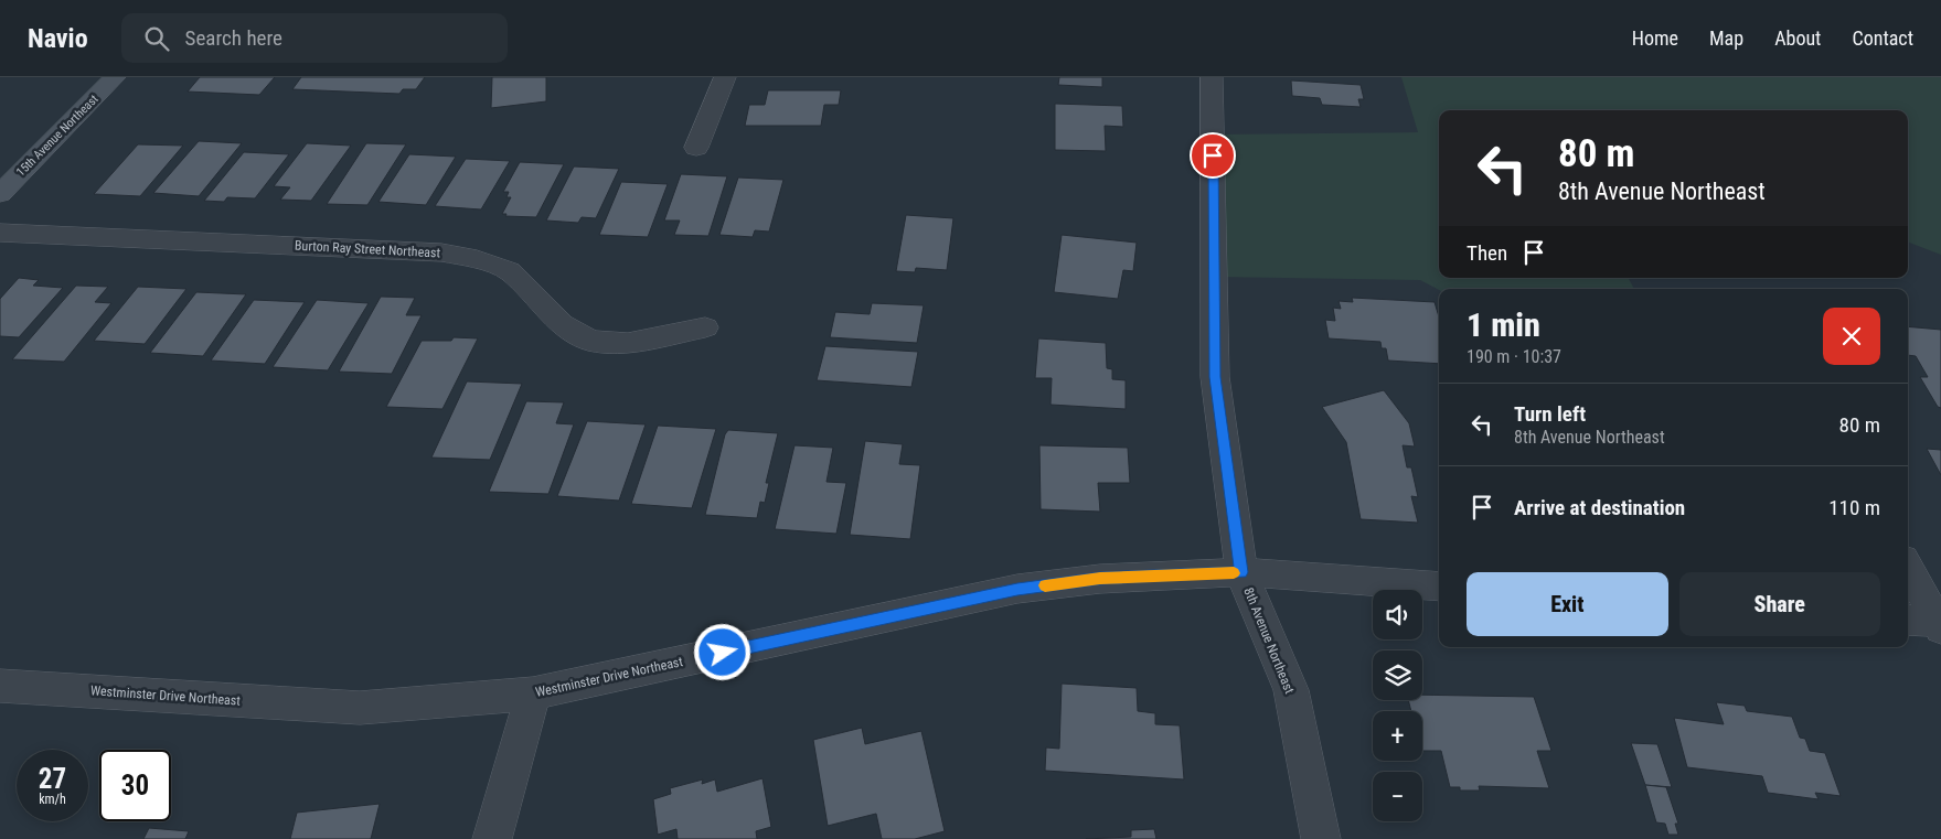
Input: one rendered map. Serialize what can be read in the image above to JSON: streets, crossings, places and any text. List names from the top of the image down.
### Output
{
  "streets": {
    "street": [
      "15th Avenue Northeast",
      "Burton Ray Street Northeast",
      "8th Avenue Northeast",
      "Westminster Drive Northeast"
    ]
  },
  "crossings": [
    ["8th Avenue Northeast", "Westminster Drive Northeast"]
  ],
  "page": {
    "header": "Navio",
    "search": "Search here",
    "nav": [
      "Home",
      "Map",
      "About",
      "Contact"
    ],
    "turn": ["80 m", "8th Avenue Northeast"],
    "then": "Then",
    "heading": ["1 min", "190 m · 10:37"],
    "list": [
      {
        "name": "Turn left",
        "note": "8th Avenue Northeast",
        "value": "80 m"
      },
      {
        "name": "Arrive at destination",
        "value": "110 m"
      }
    ],
    "buttons": ["Exit", "Share"],
    "map_buttons": ["+", "−"],
    "speed": "27 km/h",
    "limit": "30"
  }
}
